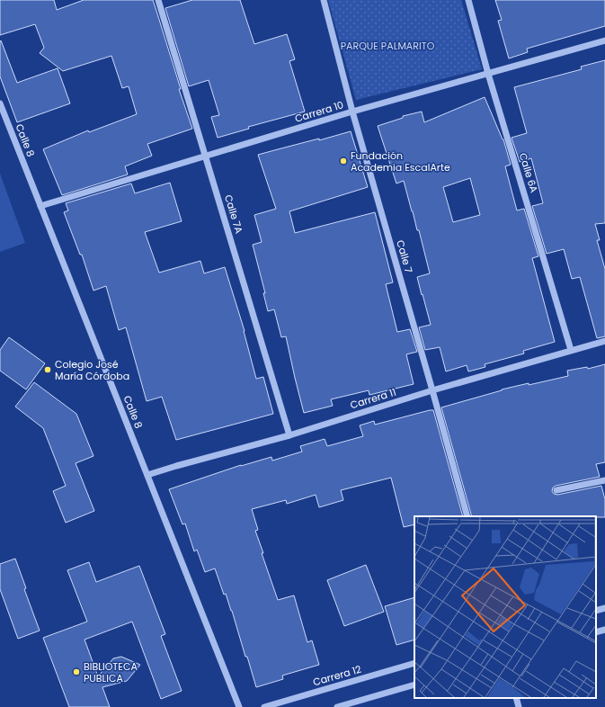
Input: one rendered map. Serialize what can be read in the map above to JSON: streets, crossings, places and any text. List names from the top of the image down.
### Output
{
  "streets": {
    "street": [
      "Carrera 10",
      "Calle 8",
      "Calle 6A",
      "Calle 7A",
      "Calle 7",
      "Carrera 11",
      "Carrera 12"
    ]
  },
  "crossings": [
    ["Carrera 10", "Calle 8"],
    ["Carrera 10", "Calle 6A"],
    ["Carrera 10", "Calle 7A"],
    ["Carrera 10", "Calle 7"],
    ["Calle 8", "Carrera 11"],
    ["Calle 6A", "Carrera 11"],
    ["Calle 7A", "Carrera 11"],
    ["Calle 7", "Carrera 11"]
  ],
  "parks": ["PARQUE PALMARITO"],
  "places": ["Fundación Academia EscalArte", "Colegio José María Córdoba", "BIBLIOTECA PUBLICA"]
}
